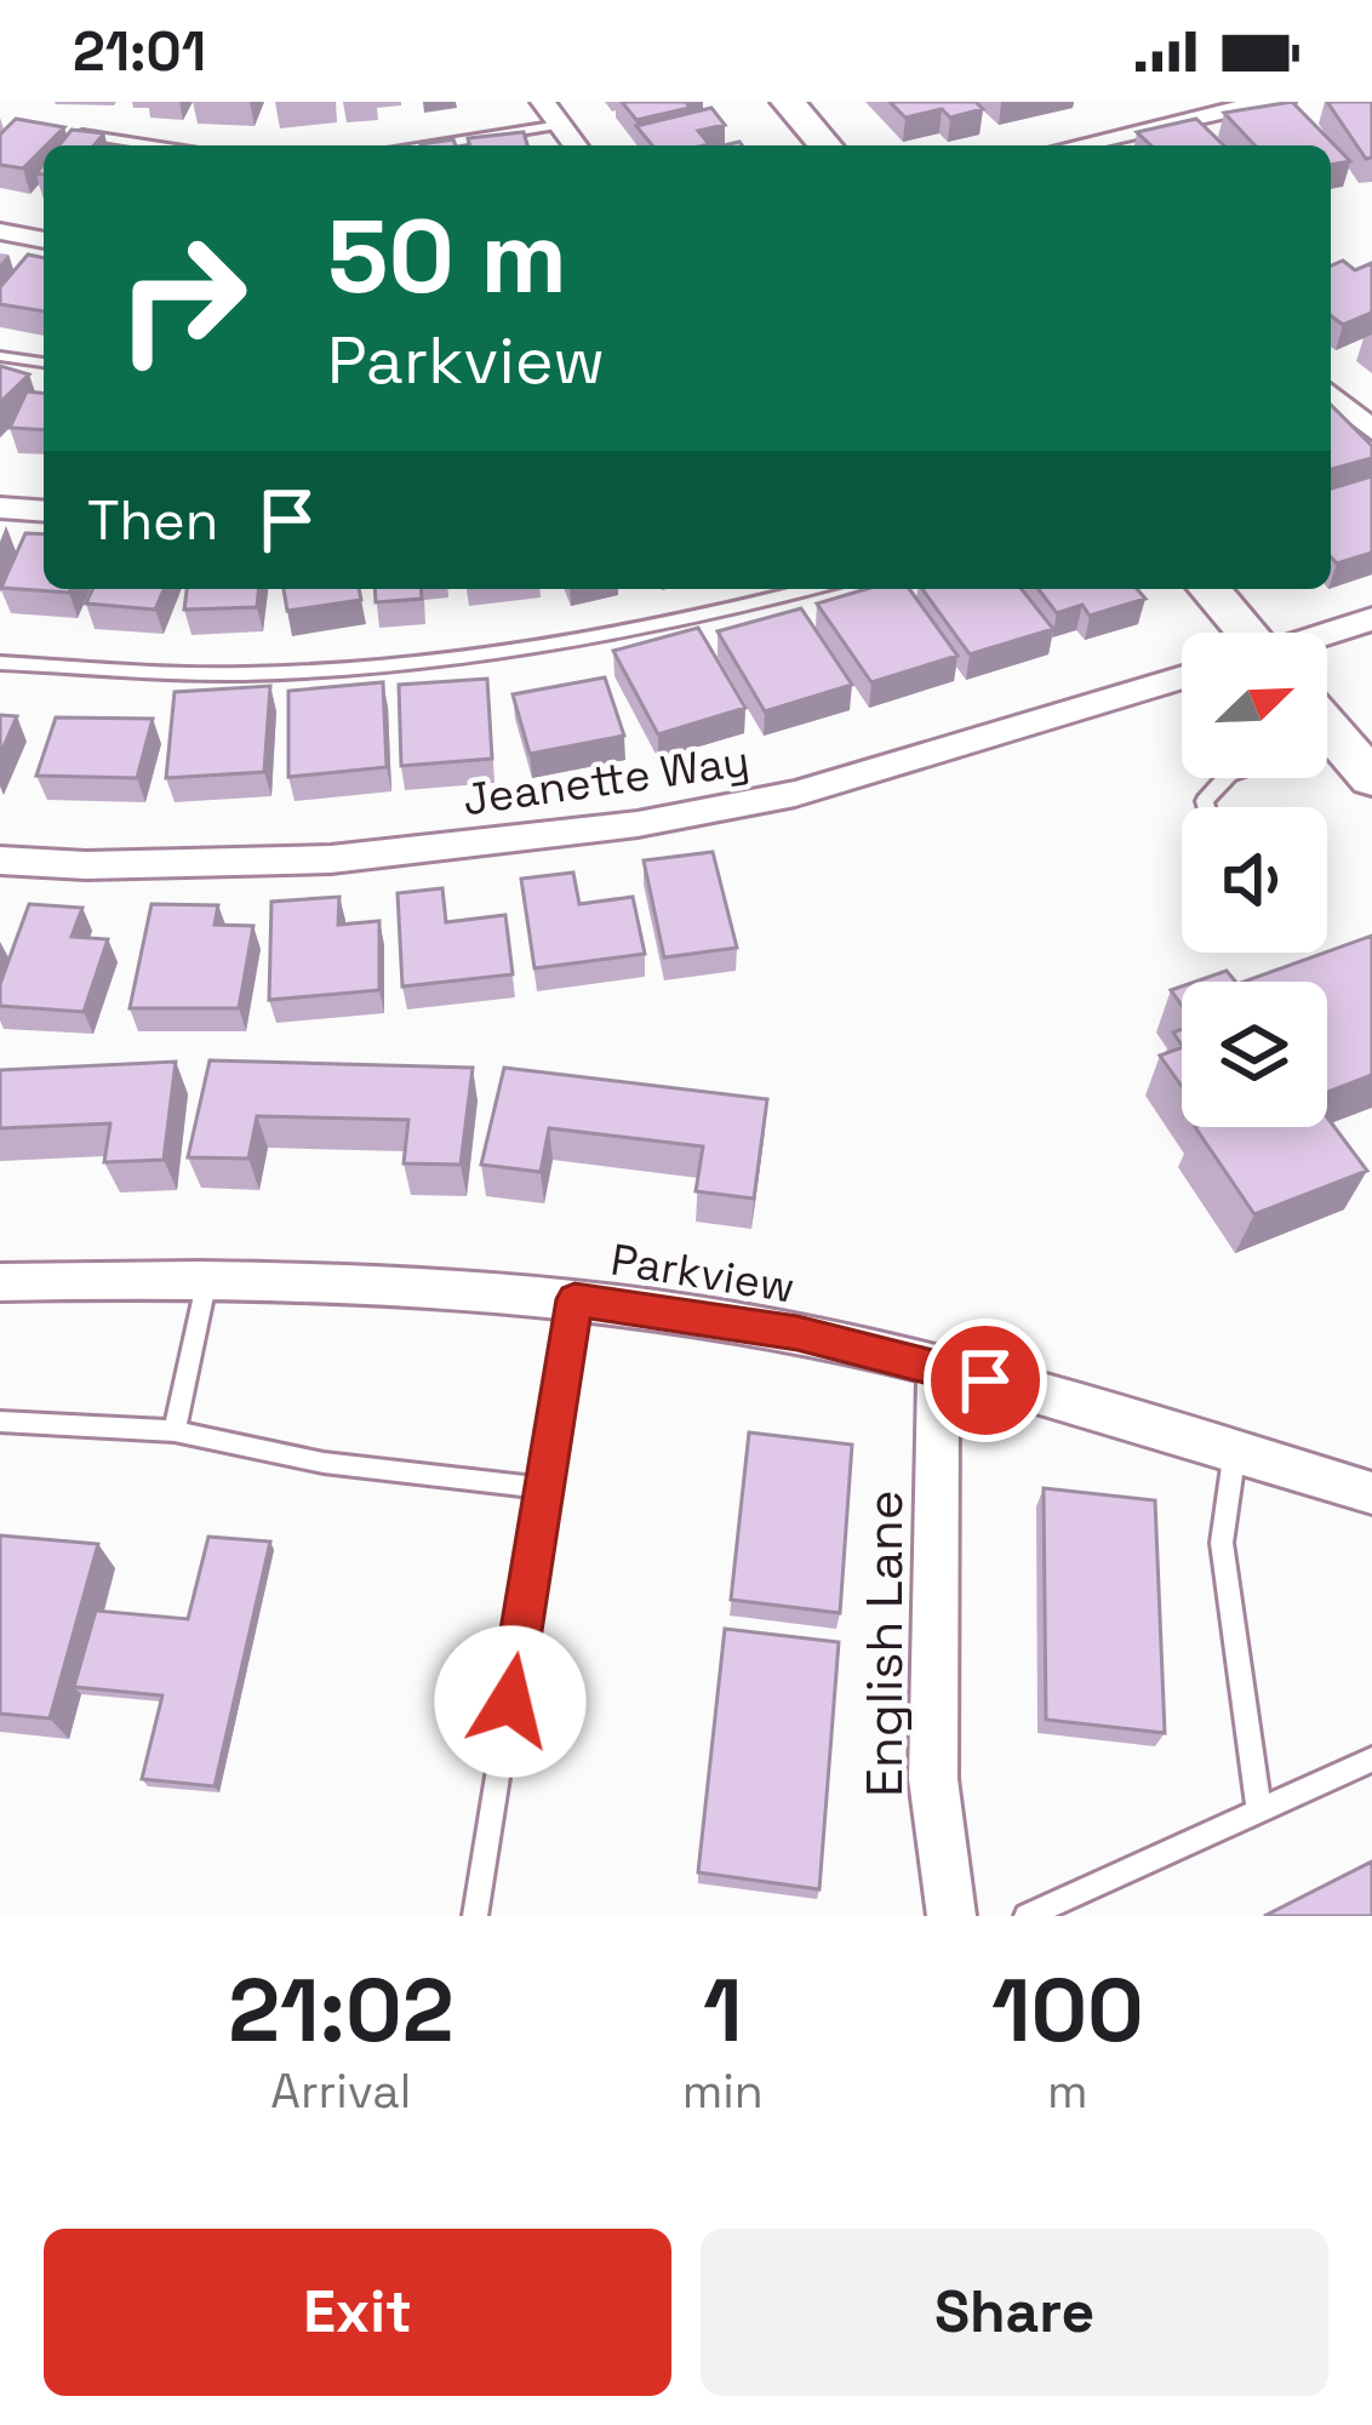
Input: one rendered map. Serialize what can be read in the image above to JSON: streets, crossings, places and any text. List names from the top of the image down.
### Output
{
  "streets": {
    "street": ["Jeanette Way", "Parkview", "English Lane"]
  },
  "crossings": [
    ["Parkview", "English Lane"]
  ],
  "north": "top right",
  "page": {
    "status": "21:01",
    "turn": ["50 m", "Parkview"],
    "then": "Then",
    "eta": [
      "21:02",
      "Arrival",
      "1",
      "min",
      "100",
      "m"
    ],
    "buttons": ["Exit", "Share"]
  }
}
